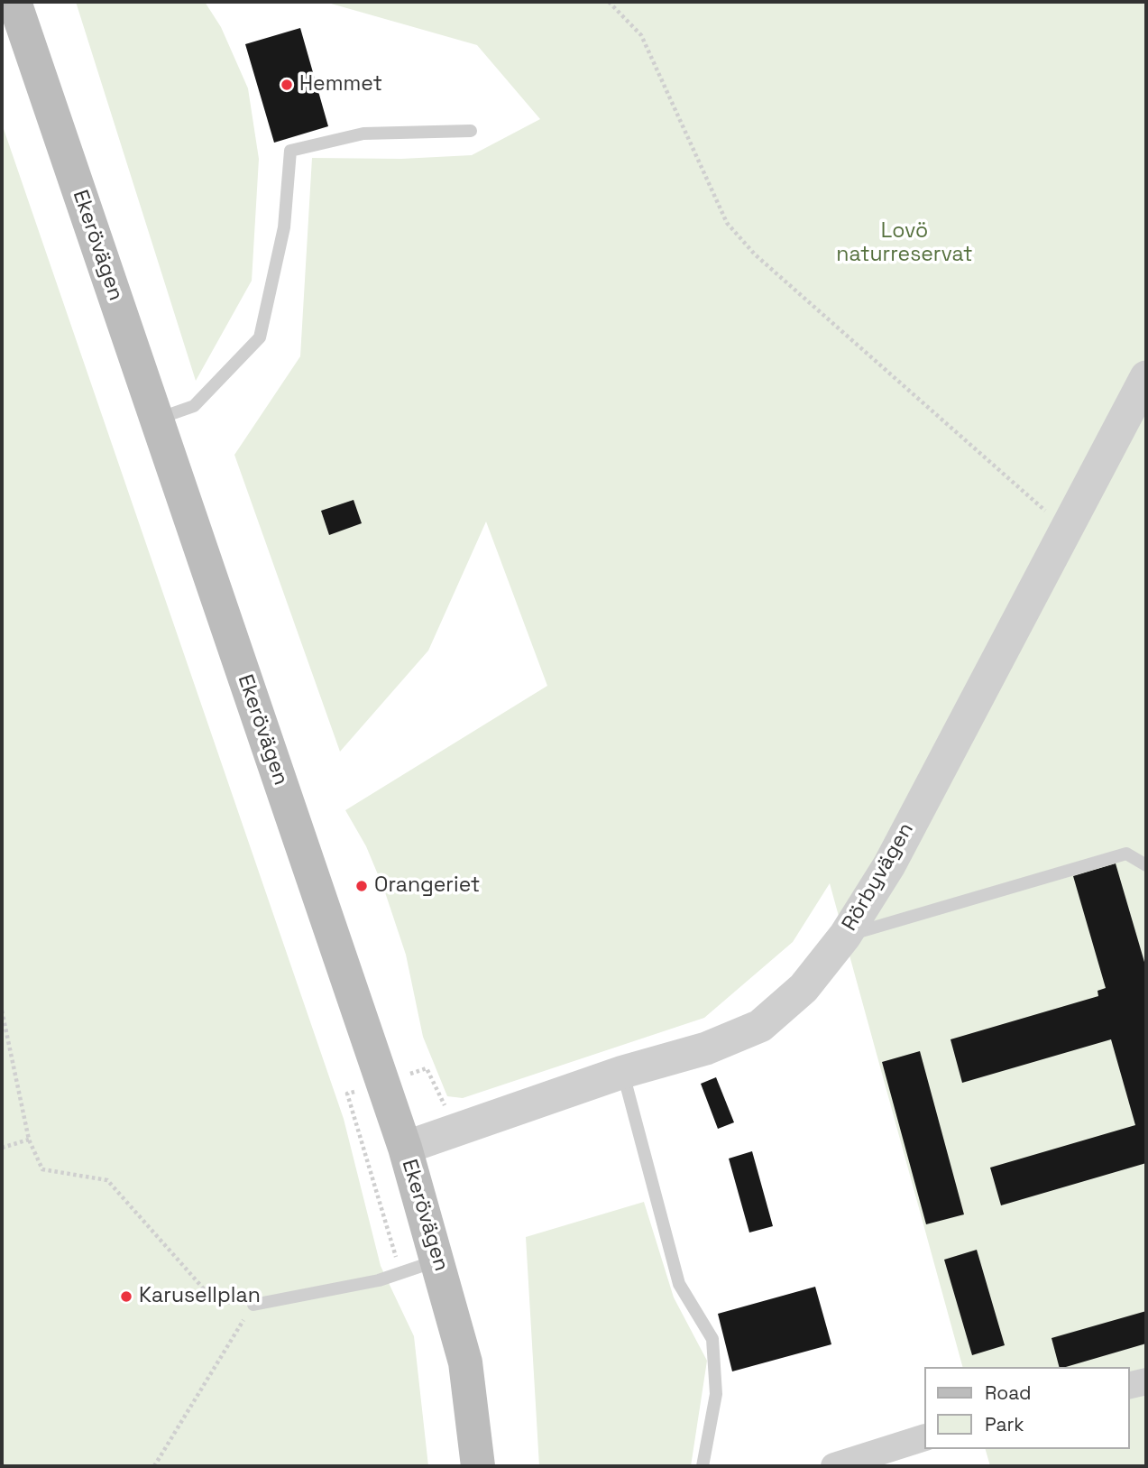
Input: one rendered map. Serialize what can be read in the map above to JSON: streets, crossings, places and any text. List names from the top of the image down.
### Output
{
  "streets": {
    "main road": ["Ekerövägen"],
    "street": ["Rörbyvägen"]
  },
  "crossings": [
    ["Ekerövägen", "Rörbyvägen"]
  ],
  "parks": ["Lovö naturreservat"],
  "places": ["Hemmet", "Orangeriet", "Karusellplan"],
  "legend": ["Road", "Park"]
}
